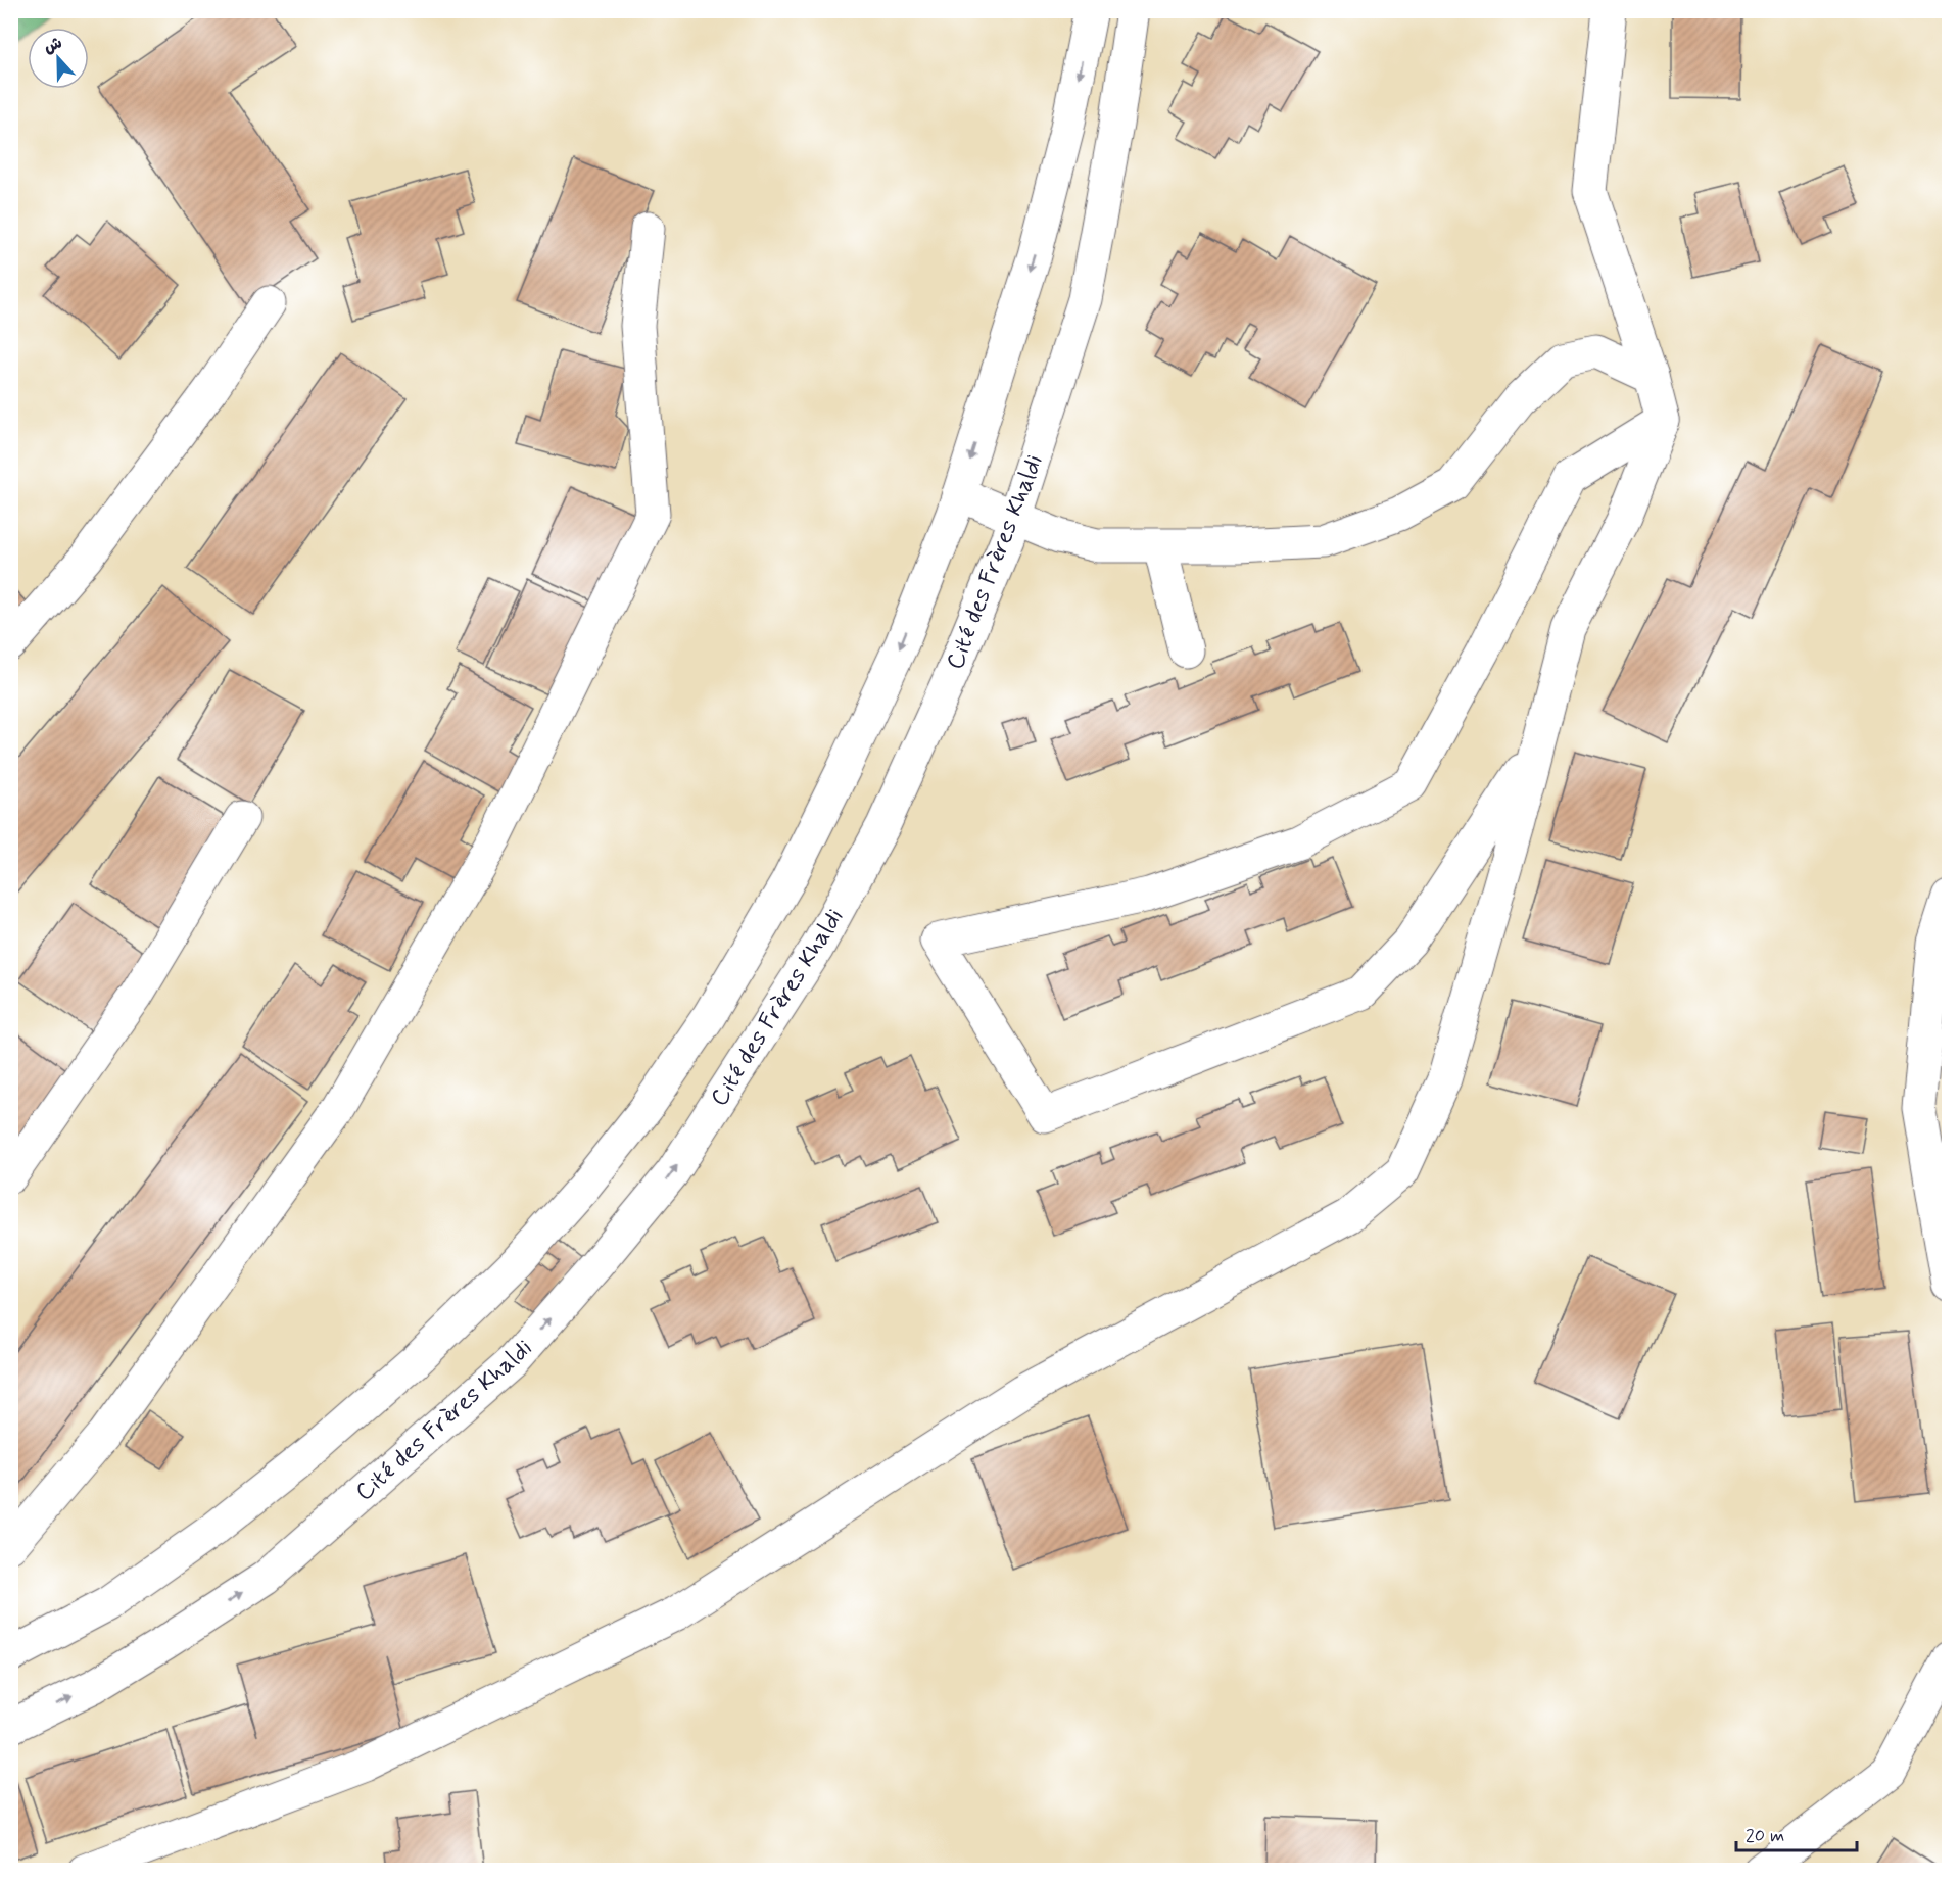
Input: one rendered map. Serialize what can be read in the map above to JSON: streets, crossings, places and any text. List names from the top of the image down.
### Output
{
  "streets": {
    "street": ["Cité des Frères Khaldi"]
  },
  "scale_bar": "20 m",
  "north": "top"
}
